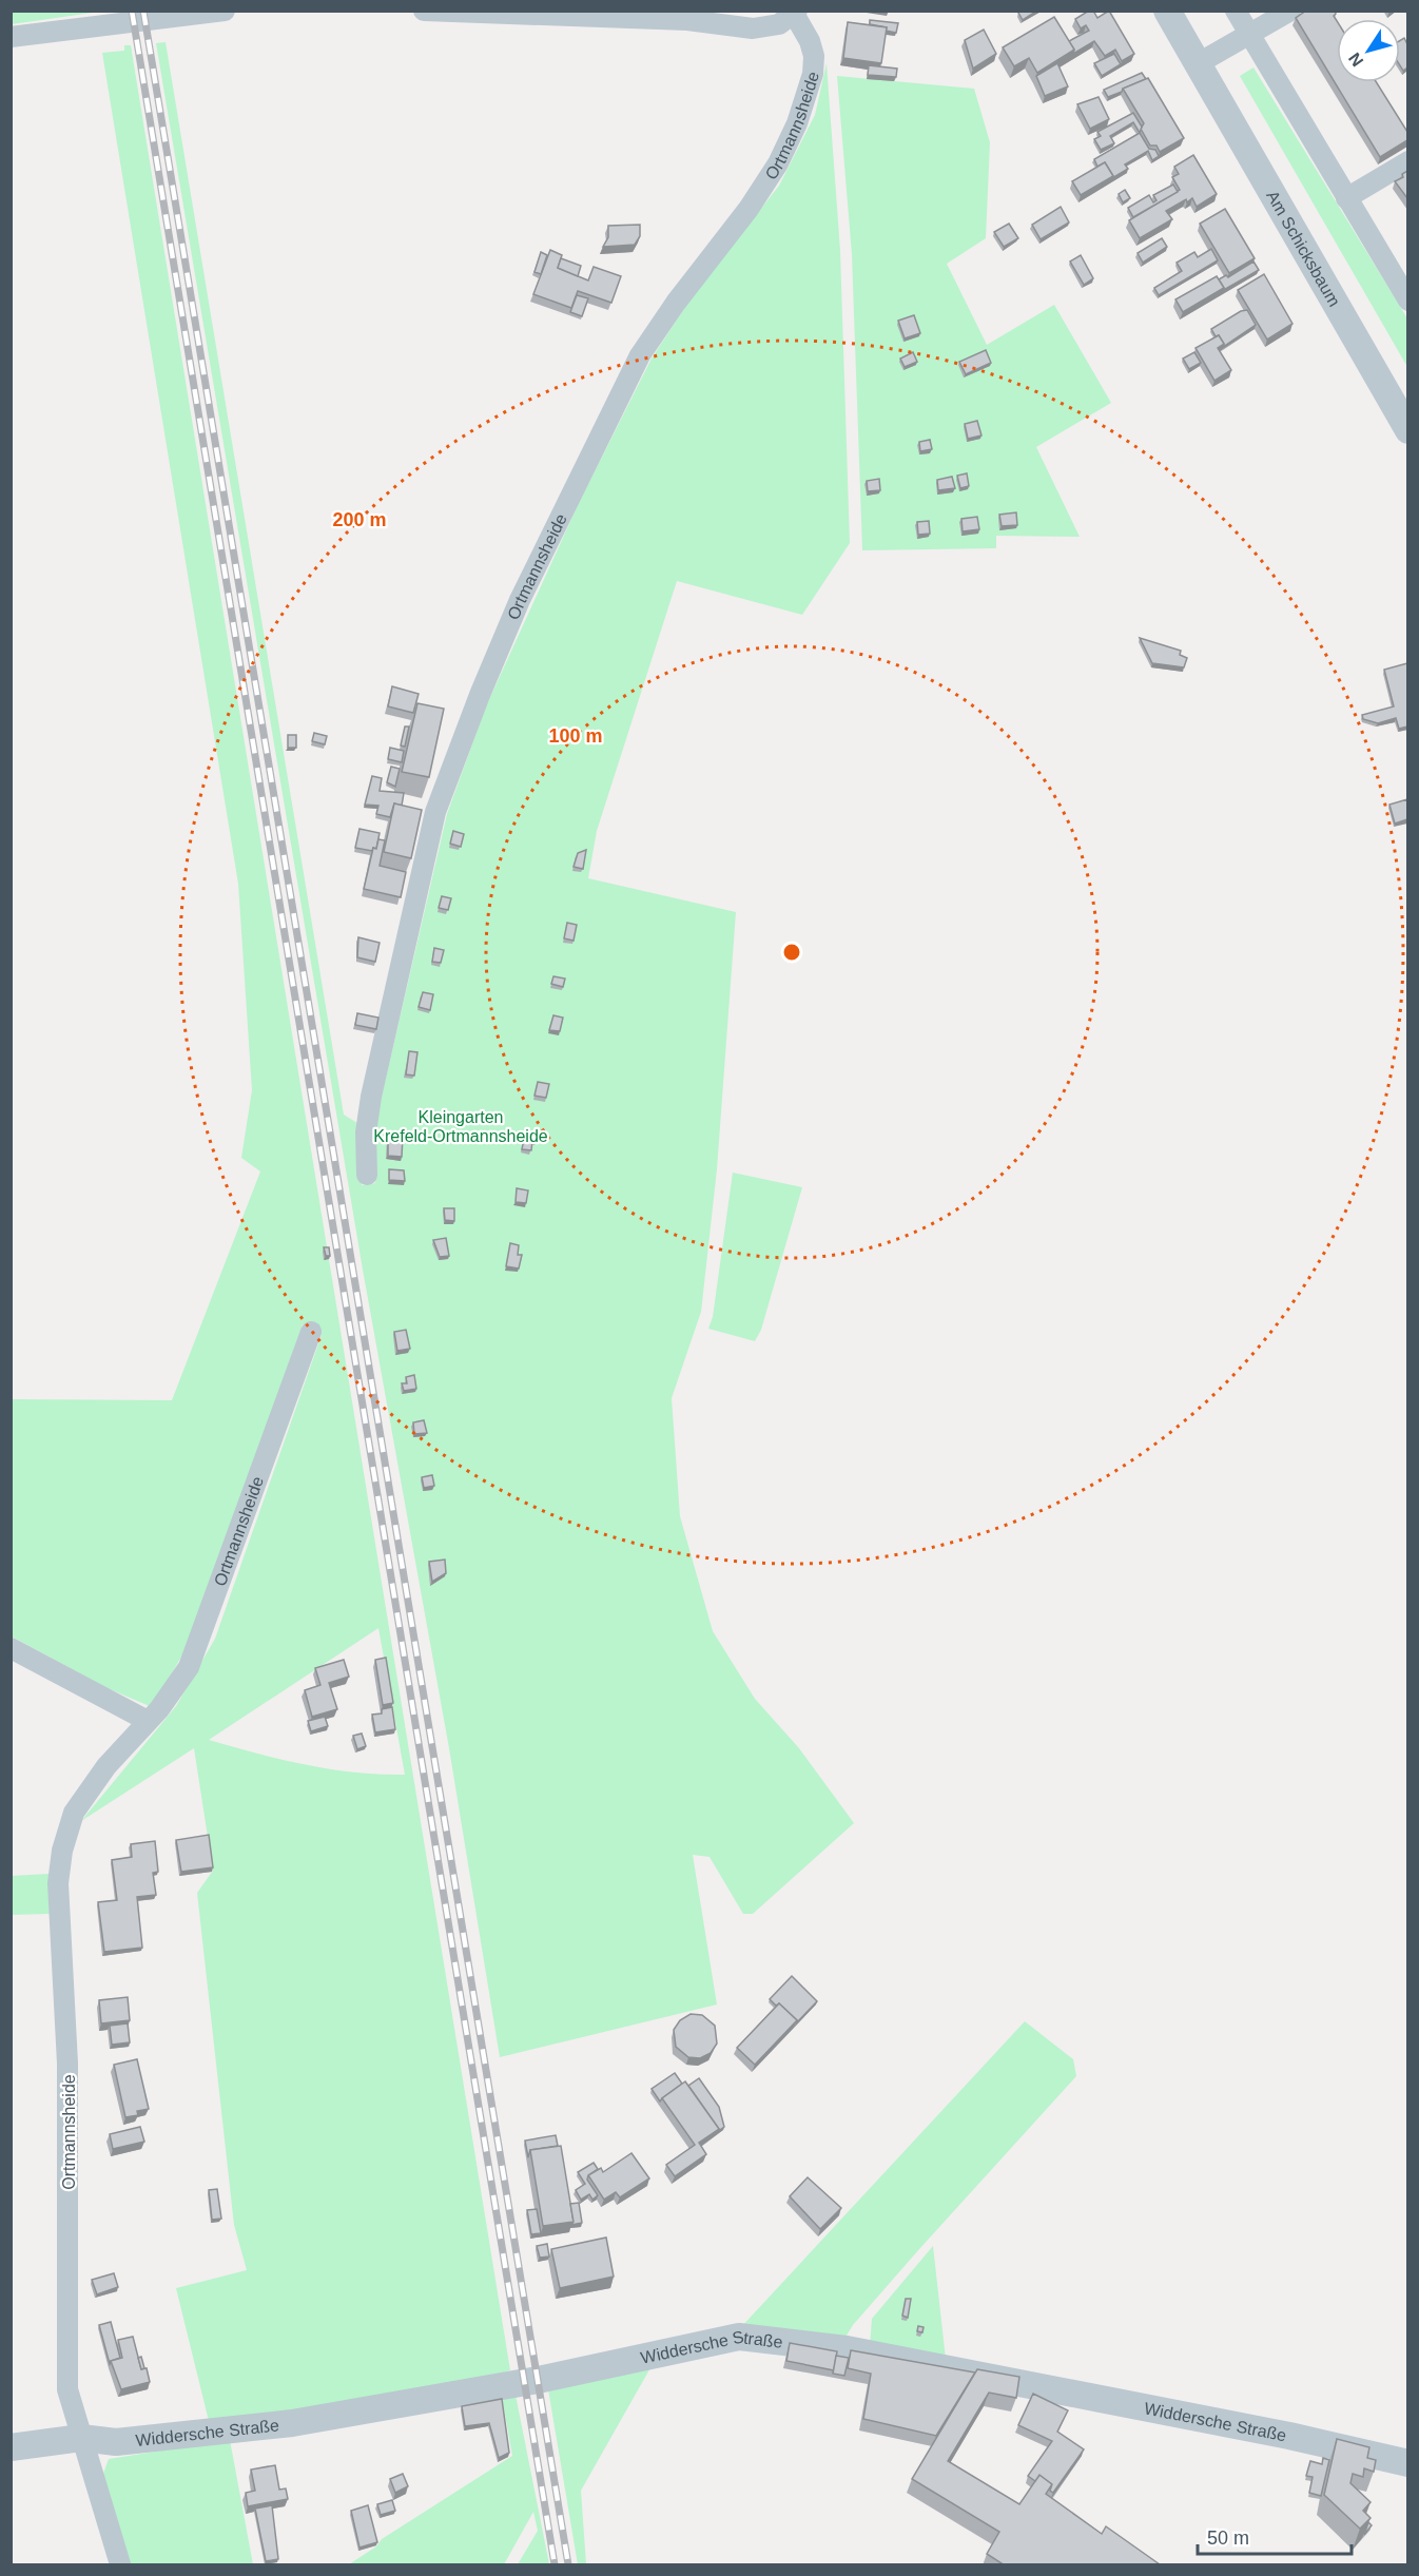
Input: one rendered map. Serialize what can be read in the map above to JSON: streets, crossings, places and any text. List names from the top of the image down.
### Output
{
  "streets": {
    "street": ["Ortmannsheide", "Am Schicksbaum", "Widdersche Straße"]
  },
  "crossings": [
    ["Ortmannsheide", "Widdersche Straße"]
  ],
  "parks": ["Kleingarten Krefeld-Ortmannsheide"],
  "scale_bar": "50 m",
  "north": "bottom left",
  "rings": ["200 m", "100 m"]
}
